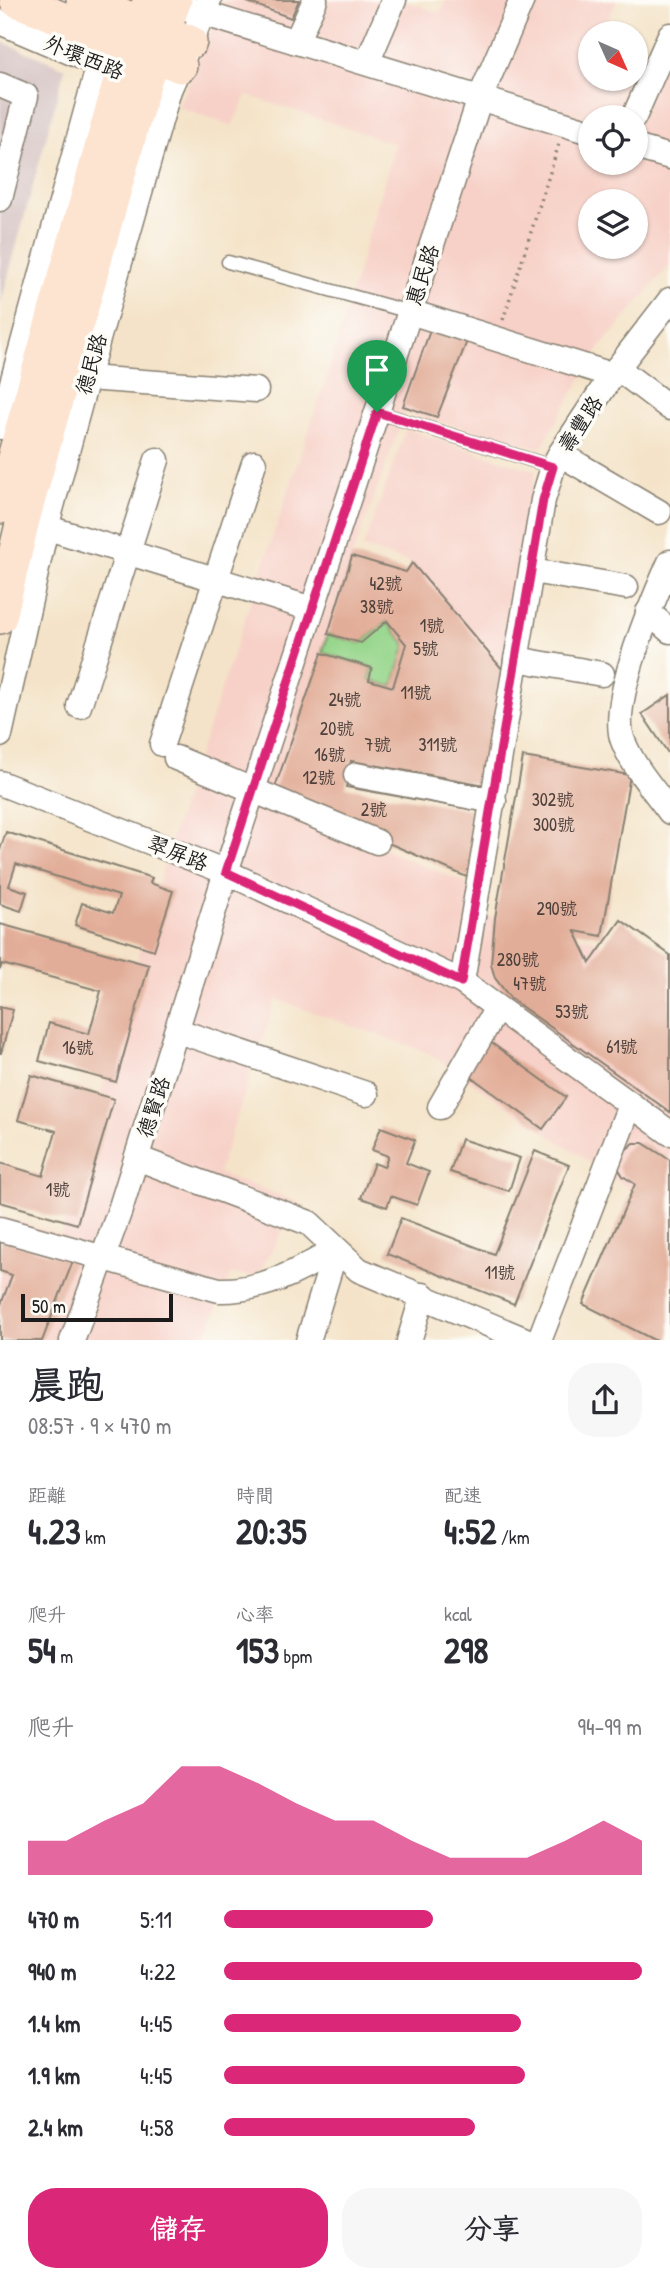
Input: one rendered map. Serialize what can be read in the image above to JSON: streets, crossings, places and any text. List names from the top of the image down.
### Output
{
  "streets": {
    "street": [
      "外環西路",
      "惠民路",
      "德民路",
      "壽豐路",
      "翠屏路",
      "德賢路"
    ]
  },
  "crossings": [
    ["外環西路", "德民路"],
    ["惠民路", "翠屏路"],
    ["惠民路", "德賢路"],
    ["壽豐路", "翠屏路"],
    ["翠屏路", "德賢路"]
  ],
  "house_numbers": [
    "42號",
    "38號",
    "1號",
    "5號",
    "11號",
    "24號",
    "20號",
    "7號",
    "311號",
    "16號",
    "12號",
    "302號",
    "2號",
    "300號",
    "290號",
    "280號",
    "47號",
    "53號",
    "61號",
    "16號",
    "1號",
    "11號"
  ],
  "scale_bar": "50 m",
  "north": "bottom right",
  "page": {
    "scale": "50 m",
    "heading": ["晨跑", "08:57 · 9 × 470 m"],
    "stats": [
      ["距離", "4.23 km"],
      ["時間", "20:35"],
      ["配速", "4:52 /km"],
      ["爬升", "54 m"],
      ["心率", "153 bpm"],
      ["kcal", "298"]
    ],
    "chart": ["爬升", "94–99 m"],
    "list": [
      {
        "name": "470 m",
        "note": "5:11"
      },
      {
        "name": "940 m",
        "note": "4:22"
      },
      {
        "name": "1.4 km",
        "note": "4:45"
      },
      {
        "name": "1.9 km",
        "note": "4:45"
      },
      {
        "name": "2.4 km",
        "note": "4:58"
      }
    ],
    "buttons": ["儲存", "分享"]
  }
}
